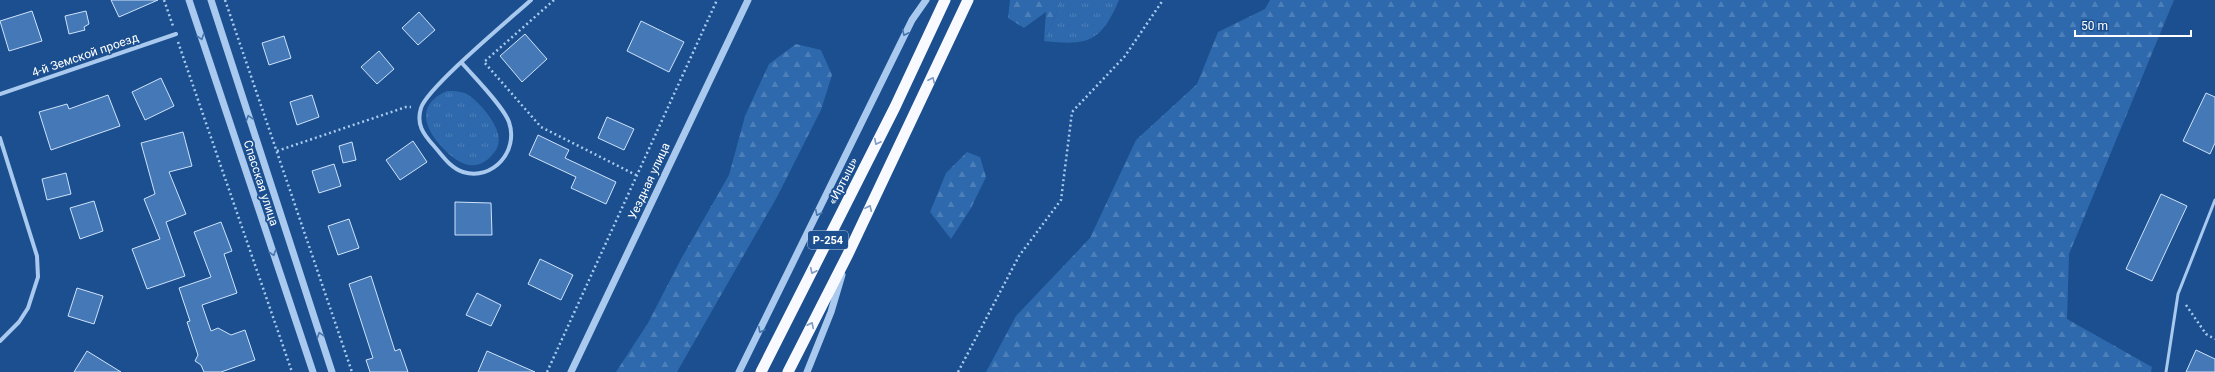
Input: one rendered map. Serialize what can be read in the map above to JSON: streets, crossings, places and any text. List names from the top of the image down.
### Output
{
  "streets": {
    "highway": ["«Иртыш»", "Р-254"],
    "street": ["4-й Земской проезд", "Уездная улица", "Спасская улица"]
  },
  "scale_bar": "50 m"
}
